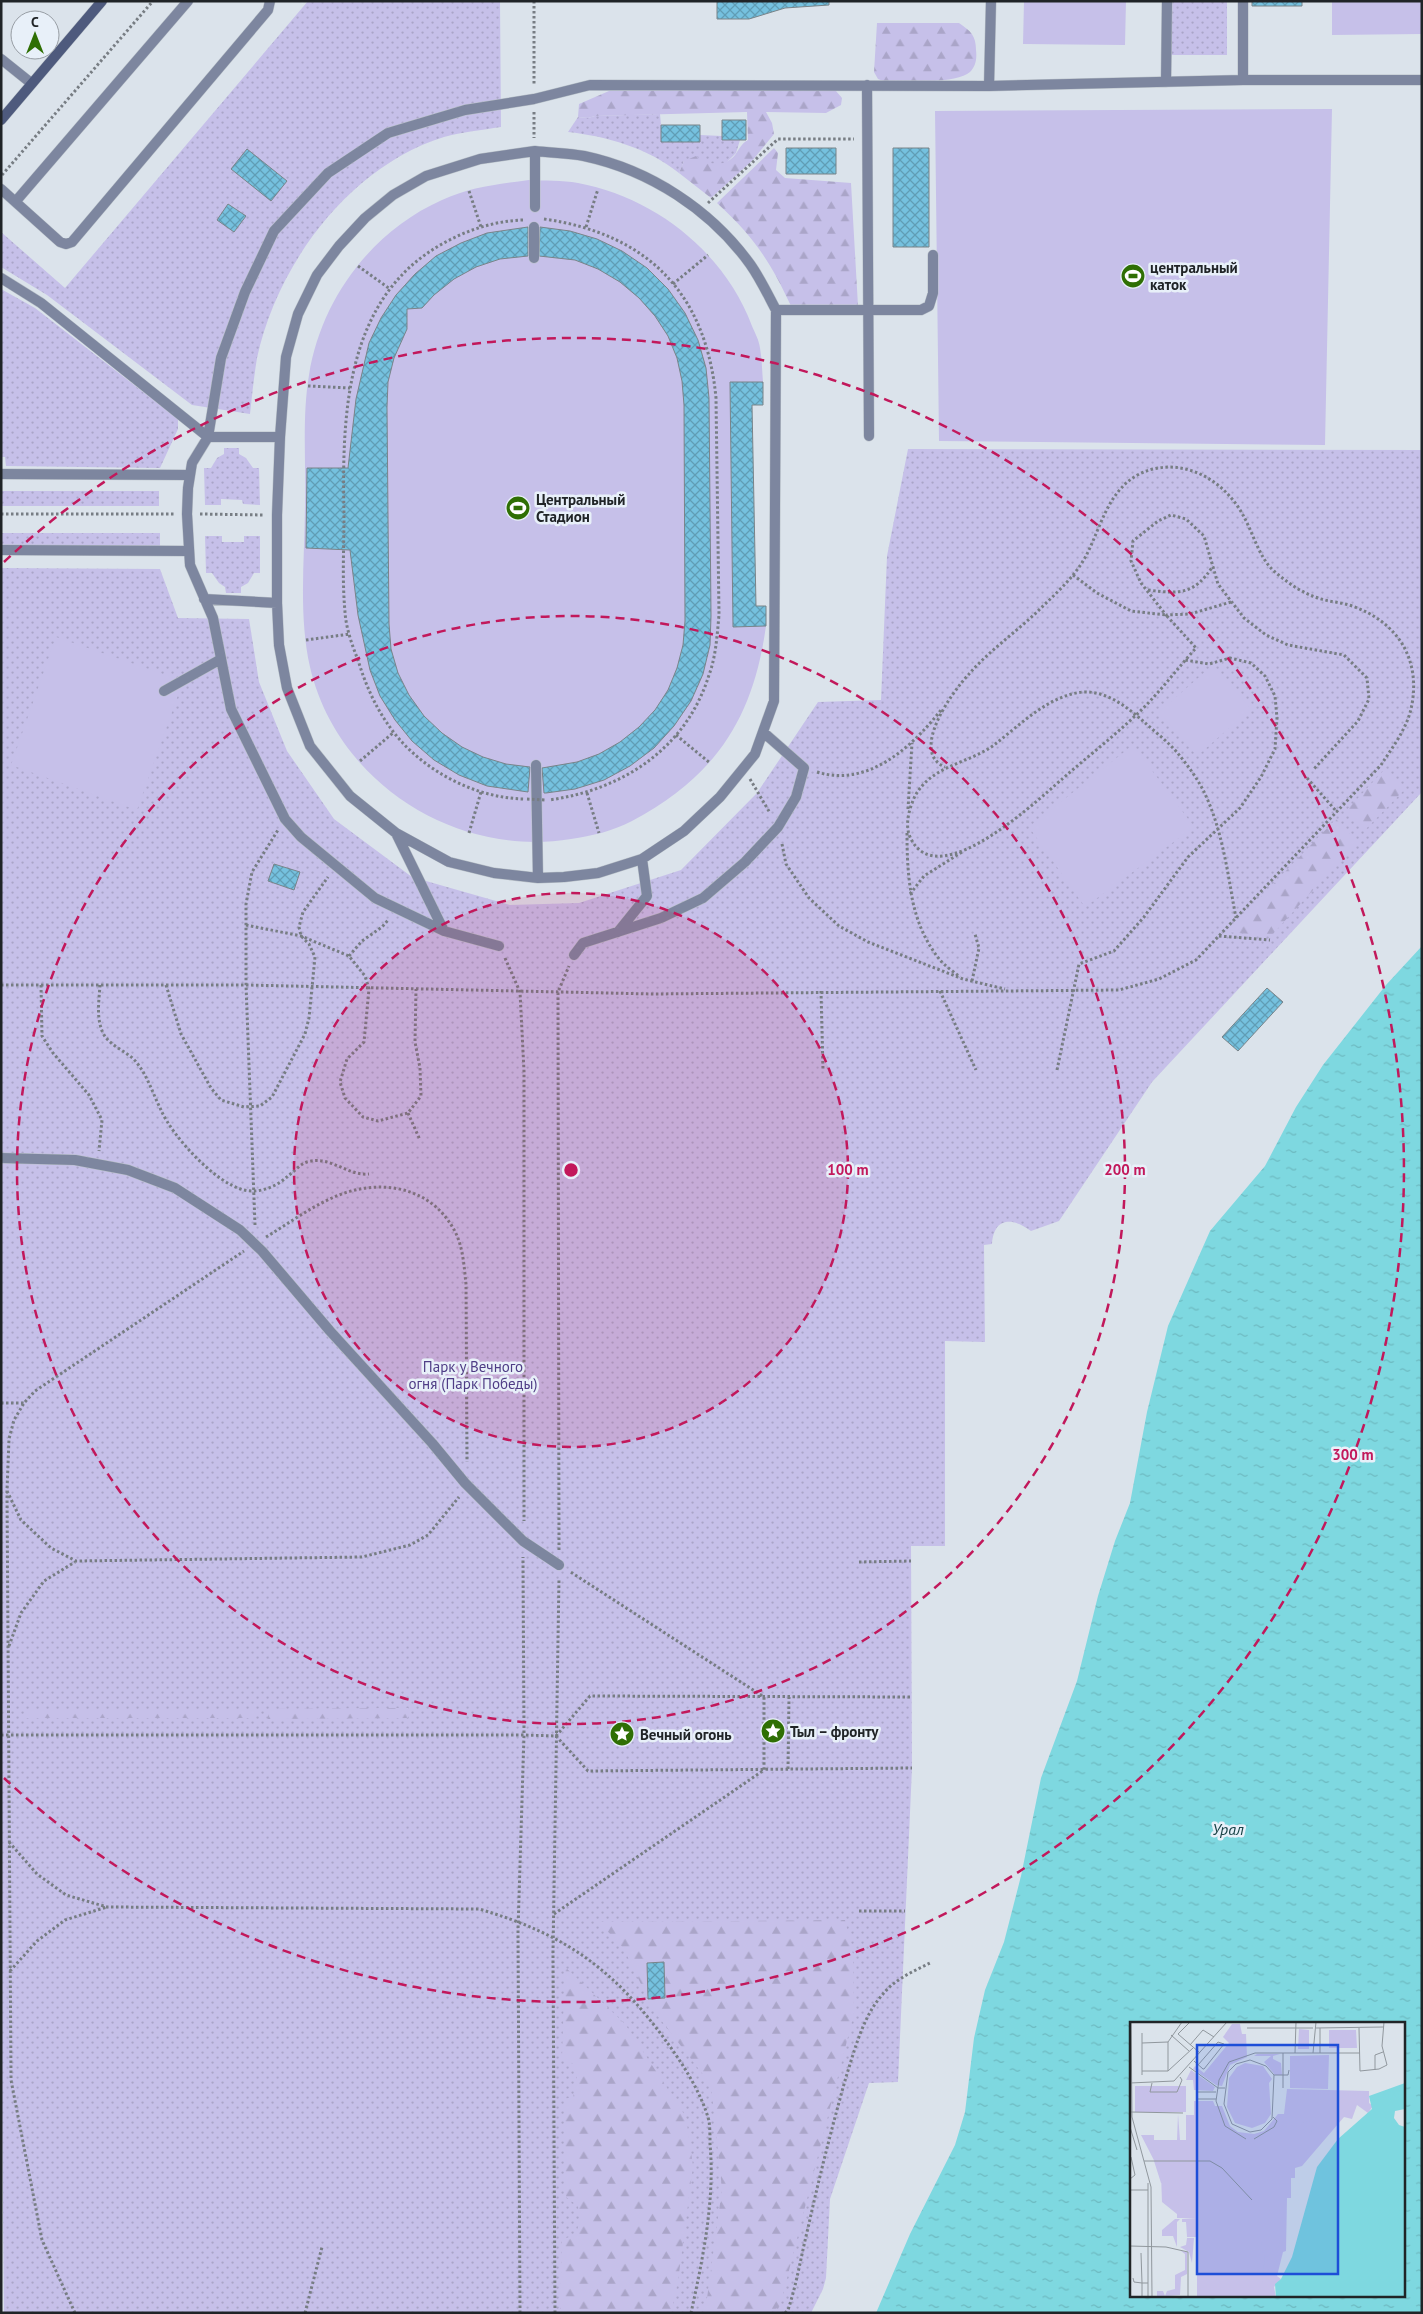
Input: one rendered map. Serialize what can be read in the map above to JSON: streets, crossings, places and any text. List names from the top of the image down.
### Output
{
  "water": ["Урал"],
  "parks": ["Парк у Вечного огня (Парк Победы)"],
  "places": {
    "sports": ["центральный каток", "Центральный Стадион"],
    "place": ["Тыл – фронту", "Вечный огонь"]
  },
  "north": "top",
  "rings": ["100 m", "200 m", "300 m"]
}
